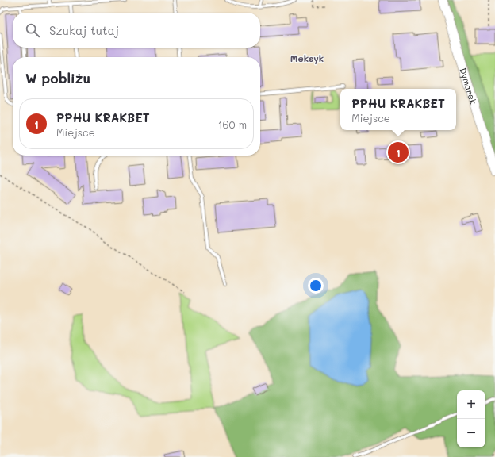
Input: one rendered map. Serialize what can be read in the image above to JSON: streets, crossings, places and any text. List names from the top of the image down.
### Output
{
  "streets": {
    "street": ["Dymarek"]
  },
  "districts": ["Meksyk"],
  "page": {
    "search": "Szukaj tutaj",
    "heading": "W pobliżu",
    "popup": ["PPHU KRAKBET", "Miejsce"],
    "list": [
      {
        "mark": "1",
        "name": "PPHU KRAKBET",
        "note": "Miejsce",
        "value": "160 m"
      }
    ],
    "pins": "1",
    "map_buttons": ["+", "−"]
  }
}
